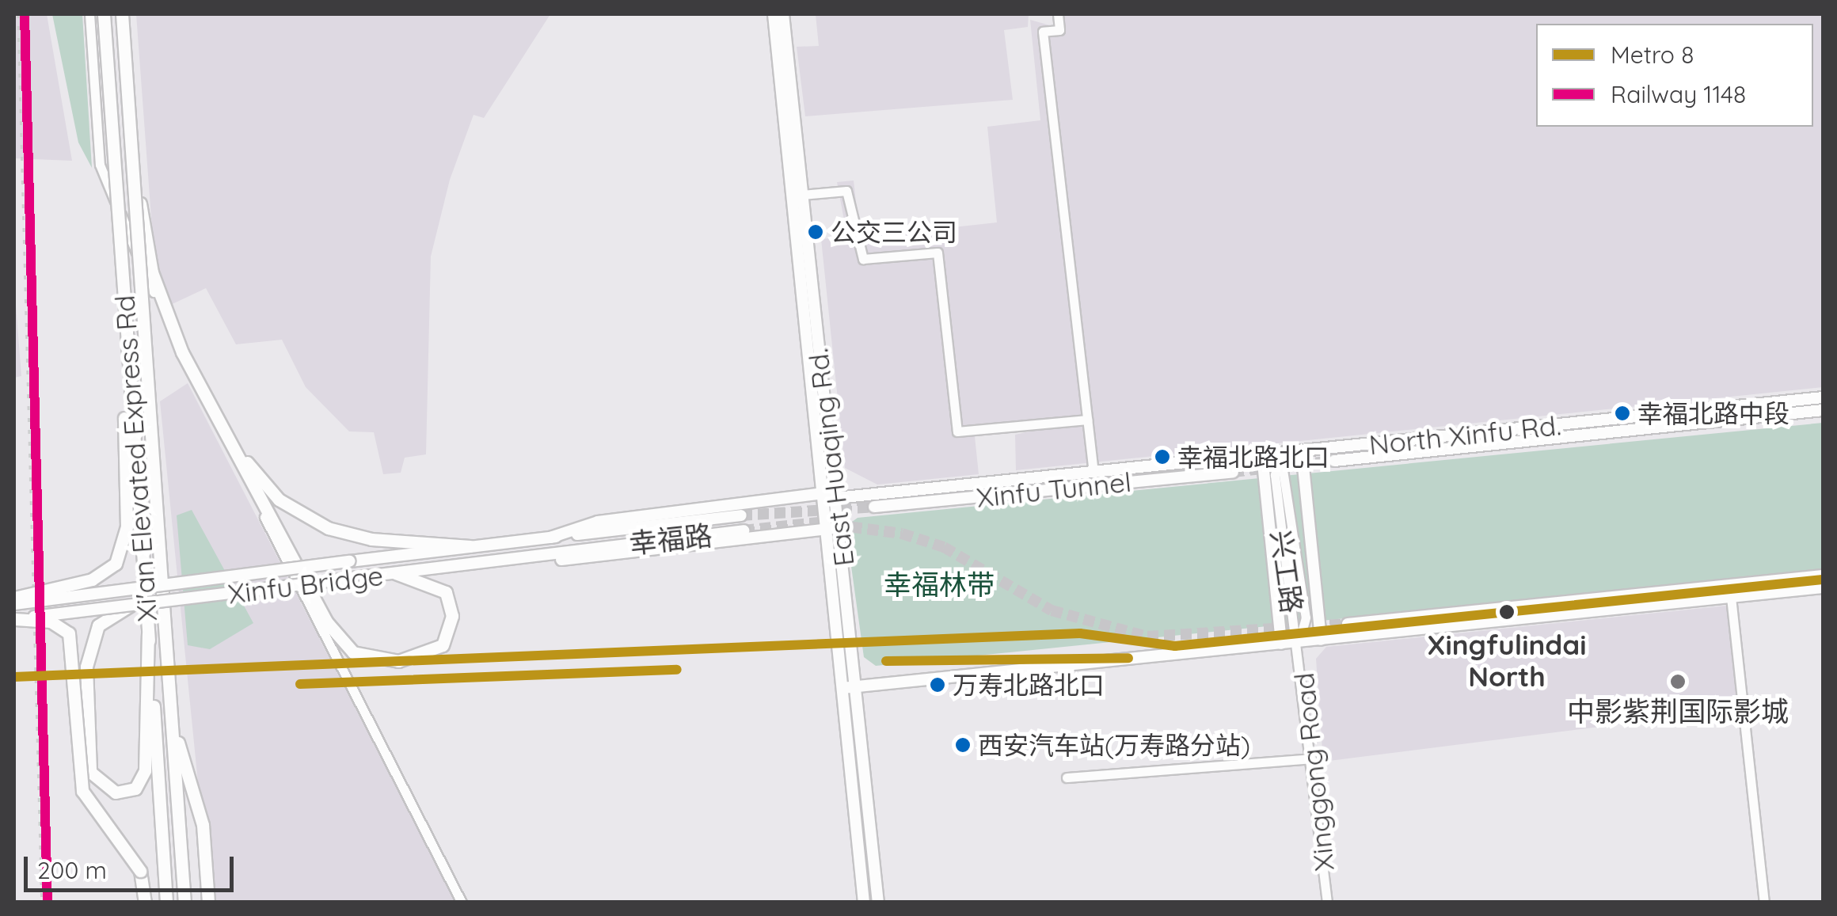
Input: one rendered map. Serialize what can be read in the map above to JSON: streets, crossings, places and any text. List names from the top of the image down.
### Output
{
  "streets": {
    "highway": ["Xi'an Elevated Express Rd"],
    "main road": [
      "North Xinfu Rd.",
      "East Huaqing Rd.",
      "Xinfu Tunnel",
      "幸福路",
      "Xinfu Bridge"
    ],
    "street": ["兴工路", "Xinggong Road"]
  },
  "crossings": [
    ["North Xinfu Rd.", "East Huaqing Rd."],
    ["North Xinfu Rd.", "兴工路"],
    ["幸福路", "Xinfu Bridge"],
    ["兴工路", "Xinggong Road"]
  ],
  "parks": ["幸福林带"],
  "places": [
    "公交三公司",
    "幸福北路中段",
    "幸福北路北口",
    "Xingfulindai North",
    "中影紫荆国际影城",
    "万寿北路北口",
    "西安汽车站(万寿路分站)"
  ],
  "lines": ["rail line 1148", "metro line 8"],
  "legend": ["Metro 8", "Railway 1148"],
  "scale_bar": "200 m"
}
